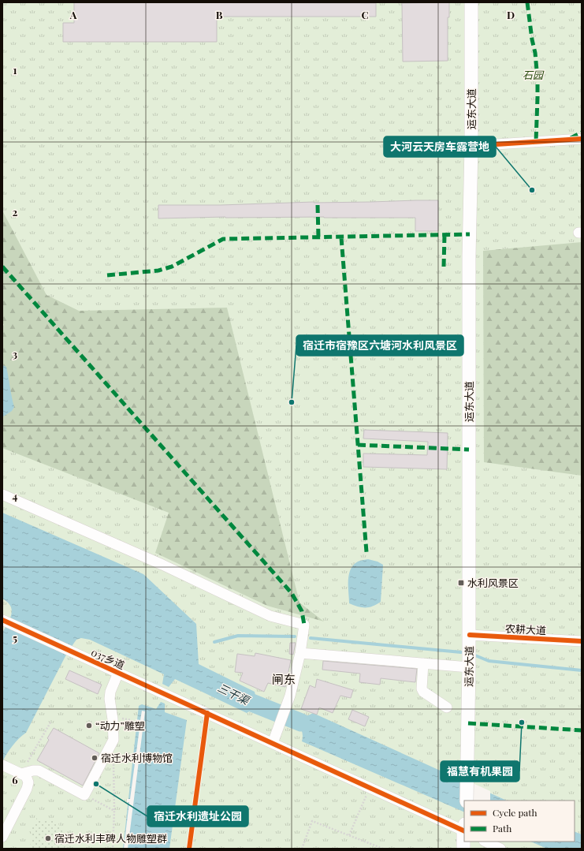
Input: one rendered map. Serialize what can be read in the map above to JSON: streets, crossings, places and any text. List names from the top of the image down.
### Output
{
  "streets": {
    "main road": ["运东大道"],
    "street": ["农耕大道", "037乡道"]
  },
  "crossings": [
    ["运东大道", "农耕大道"]
  ],
  "districts": ["闸东"],
  "water": ["三干渠"],
  "parks": ["石园"],
  "places": {
    "other": [
      "大河云天房车露营地",
      "宿迁市宿豫区六塘河水利风景区",
      "福慧有机果园",
      "“动力”雕塑",
      "宿迁水利博物馆",
      "宿迁水利遗址公园",
      "宿迁水利丰碑人物雕塑群"
    ],
    "transit": ["水利风景区"]
  },
  "legend": ["Cycle path", "Path"],
  "grid": {
    "columns": [
      "A",
      "B",
      "C",
      "D"
    ],
    "rows": [
      "1",
      "2",
      "3",
      "4",
      "5",
      "6"
    ]
  }
}
